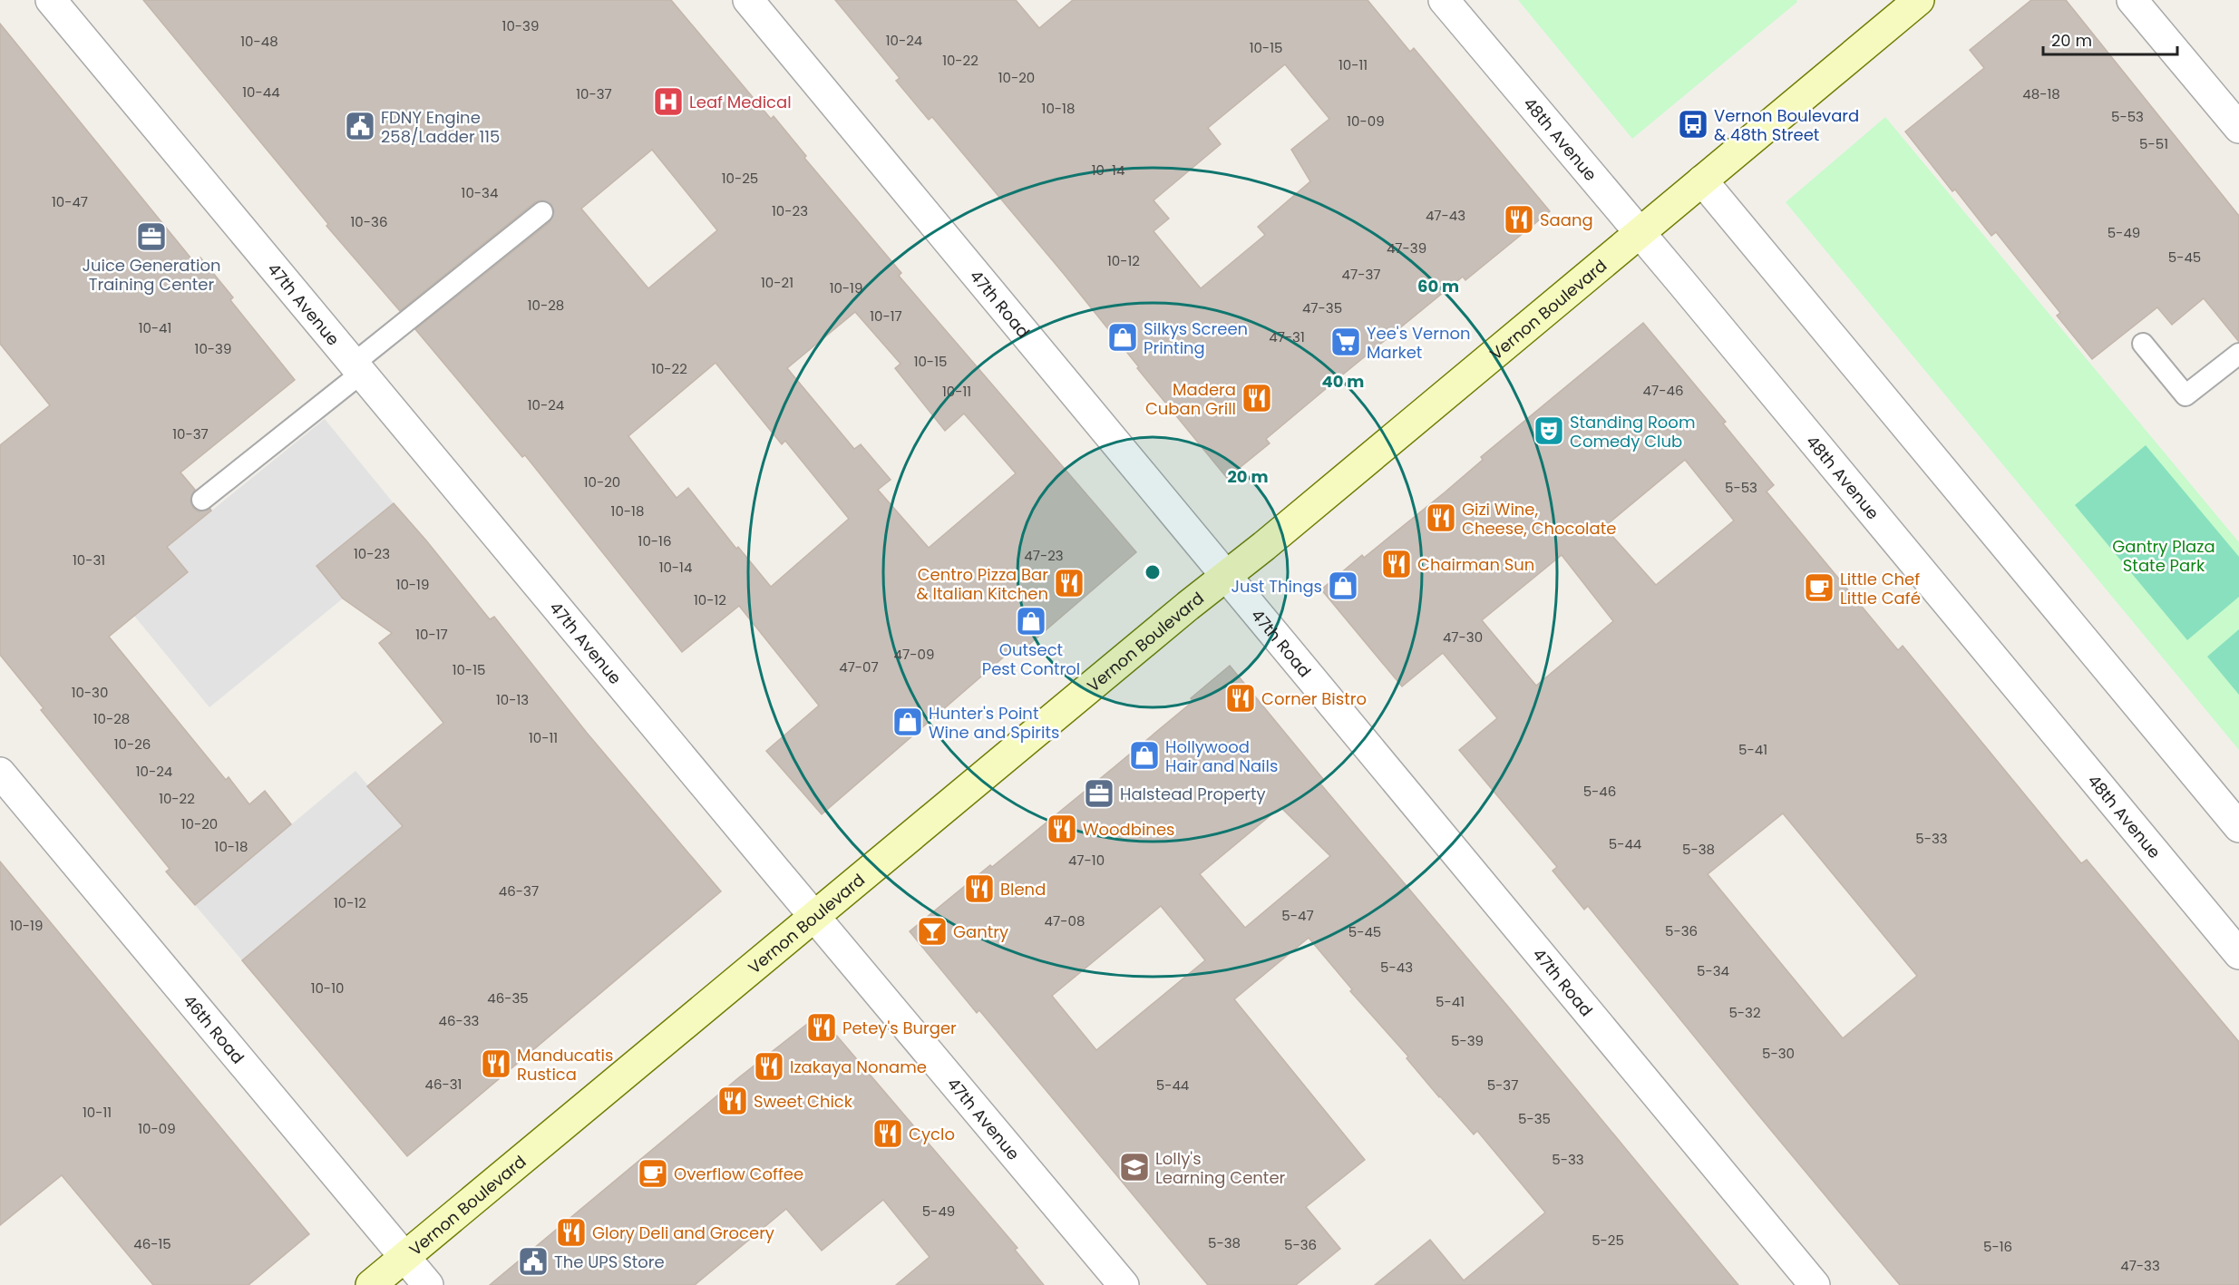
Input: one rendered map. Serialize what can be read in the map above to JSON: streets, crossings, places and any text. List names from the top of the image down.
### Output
{
  "streets": {
    "main road": ["Vernon Boulevard"],
    "street": [
      "48th Avenue",
      "47th Road",
      "47th Avenue",
      "46th Road"
    ]
  },
  "crossings": [
    ["48th Avenue", "Vernon Boulevard"],
    ["47th Road", "Vernon Boulevard"],
    ["47th Avenue", "Vernon Boulevard"],
    ["Vernon Boulevard", "46th Road"]
  ],
  "parks": ["Gantry Plaza State Park"],
  "places": {
    "hospital": ["Leaf Medical"],
    "bus stop": ["Vernon Boulevard & 48th Street"],
    "public building": ["FDNY Engine 258/Ladder 115", "The UPS Store"],
    "restaurant": [
      "Saang",
      "Madera Cuban Grill",
      "Gizi Wine, Cheese, Chocolate",
      "Chairman Sun",
      "Centro Pizza Bar & Italian Kitchen",
      "Corner Bistro",
      "Woodbines",
      "Blend",
      "Petey's Burger",
      "Manducatis Rustica",
      "Izakaya Noname",
      "Sweet Chick",
      "Cyclo",
      "Glory Deli and Grocery"
    ],
    "office": ["Juice Generation Training Center", "Halstead Property"],
    "shop": [
      "Silkys Screen Printing",
      "Just Things",
      "Outsect Pest Control",
      "Hunter's Point Wine and Spirits",
      "Hollywood Hair and Nails"
    ],
    "supermarket": ["Yee's Vernon Market"],
    "theatre": ["Standing Room Comedy Club"],
    "cafe": ["Little Chef Little Café", "Overflow Coffee"],
    "bar": ["Gantry"],
    "school or university": ["Lolly's Learning Center"]
  },
  "house_numbers": [
    "10-39",
    "10-24",
    "10-48",
    "10-15",
    "10-22",
    "10-11",
    "10-20",
    "10-44",
    "10-37",
    "48-18",
    "10-18",
    "5-53",
    "10-09",
    "5-51",
    "10-14",
    "10-25",
    "10-34",
    "10-47",
    "10-23",
    "47-43",
    "10-36",
    "5-49",
    "47-39",
    "5-45",
    "10-12",
    "47-37",
    "10-21",
    "10-19",
    "10-28",
    "47-35",
    "10-17",
    "10-41",
    "47-31",
    "10-39",
    "10-15",
    "10-22",
    "47-46",
    "10-11",
    "10-24",
    "10-37",
    "10-20",
    "5-53",
    "10-18",
    "10-16",
    "10-23",
    "47-23",
    "10-31",
    "10-14",
    "10-19",
    "10-12",
    "10-17",
    "47-30",
    "47-09",
    "47-07",
    "10-15",
    "10-30",
    "10-13",
    "10-28",
    "10-11",
    "10-26",
    "5-41",
    "10-24",
    "5-46",
    "10-22",
    "10-20",
    "5-33",
    "5-44",
    "10-18",
    "5-38",
    "47-10",
    "46-37",
    "10-12",
    "5-47",
    "47-08",
    "10-19",
    "5-36",
    "5-45",
    "5-43",
    "5-34",
    "10-10",
    "46-35",
    "5-41",
    "5-32",
    "46-33",
    "5-39",
    "5-30",
    "46-31",
    "5-44",
    "5-37",
    "10-11",
    "5-35",
    "10-09",
    "5-33",
    "5-49",
    "5-25",
    "5-38",
    "46-15",
    "5-36",
    "5-16",
    "47-33"
  ],
  "scale_bar": "20 m",
  "rings": ["60 m", "40 m", "20 m"]
}
